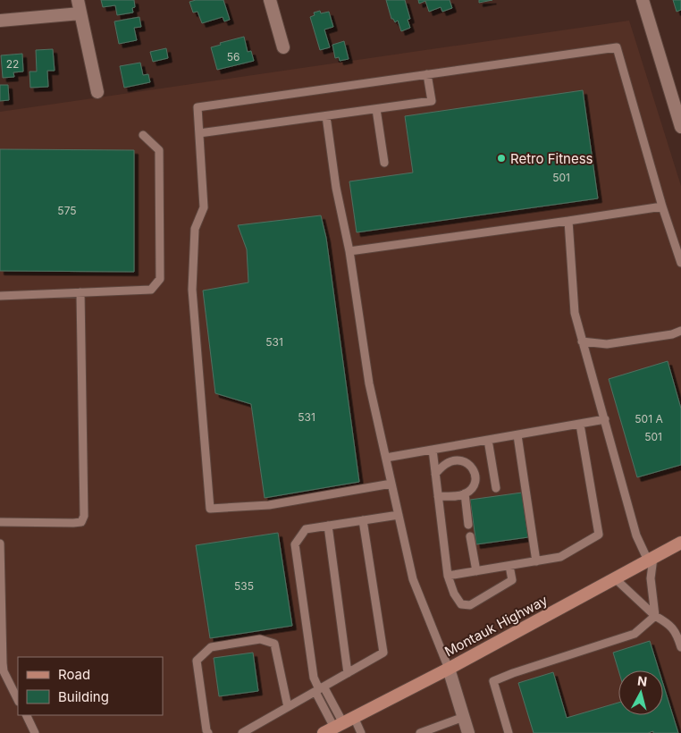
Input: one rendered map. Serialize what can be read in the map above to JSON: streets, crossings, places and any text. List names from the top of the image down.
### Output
{
  "streets": {
    "main road": ["Montauk Highway"]
  },
  "places": ["Retro Fitness"],
  "house_numbers": [
    "56",
    "22",
    "501",
    "575",
    "531",
    "531",
    "501 A",
    "501",
    "535"
  ],
  "legend": ["Road", "Building"],
  "north": "top"
}
